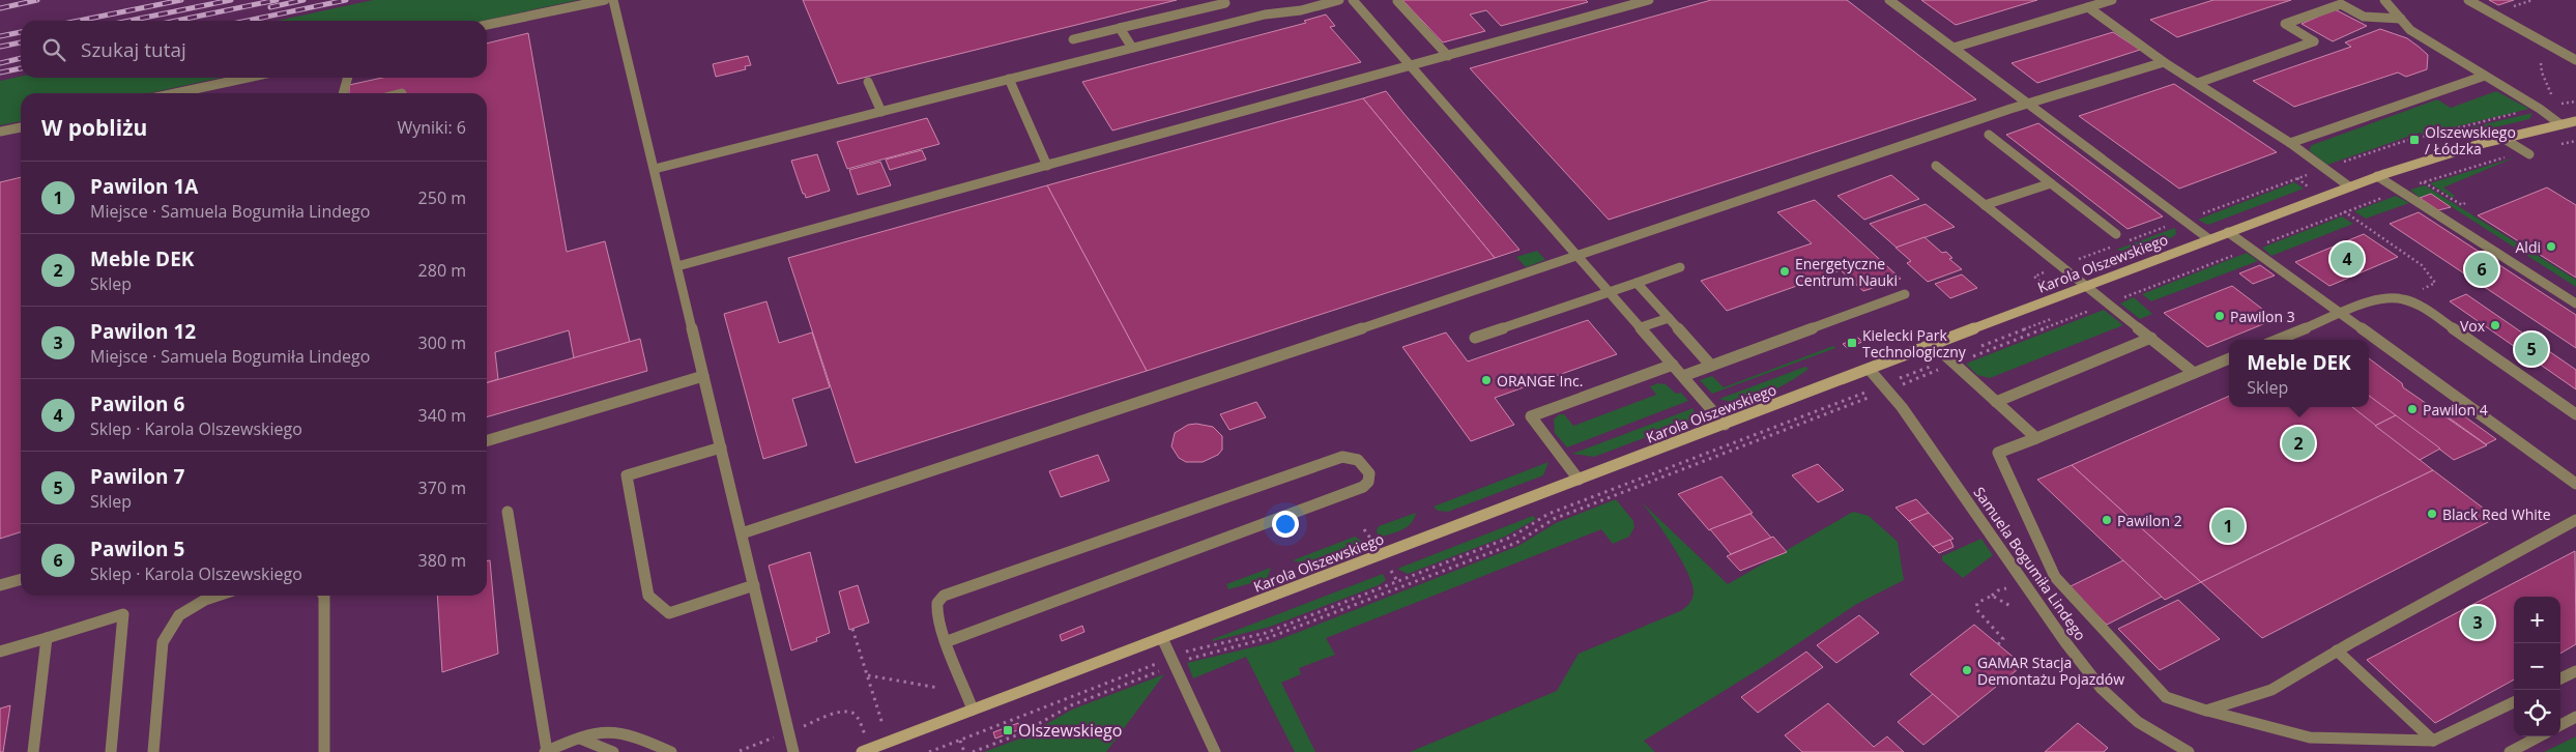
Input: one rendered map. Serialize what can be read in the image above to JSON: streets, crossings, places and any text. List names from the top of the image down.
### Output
{
  "streets": {
    "street": ["Karola Olszewskiego", "Samuela Bogumiła Lindego"]
  },
  "crossings": [
    ["Karola Olszewskiego", "Samuela Bogumiła Lindego"]
  ],
  "places": {
    "transit": ["Olszewskiego / Łódzka", "Kielecki Park Technologiczny", "Olszewskiego"],
    "other": [
      "Aldi",
      "Energetyczne Centrum Nauki",
      "Pawilon 3",
      "Vox",
      "ORANGE Inc.",
      "Pawilon 4",
      "Black Red White",
      "Pawilon 2",
      "GAMAR Stacja Demontażu Pojazdów"
    ]
  },
  "page": {
    "search": "Szukaj tutaj",
    "heading": ["W pobliżu", "Wyniki: 6"],
    "list": [
      {
        "mark": "1",
        "name": "Pawilon 1A",
        "note": "Miejsce · Samuela Bogumiła Lindego",
        "value": "250 m"
      },
      {
        "mark": "2",
        "name": "Meble DEK",
        "note": "Sklep",
        "value": "280 m"
      },
      {
        "mark": "3",
        "name": "Pawilon 12",
        "note": "Miejsce · Samuela Bogumiła Lindego",
        "value": "300 m"
      },
      {
        "mark": "4",
        "name": "Pawilon 6",
        "note": "Sklep · Karola Olszewskiego",
        "value": "340 m"
      },
      {
        "mark": "5",
        "name": "Pawilon 7",
        "note": "Sklep",
        "value": "370 m"
      },
      {
        "mark": "6",
        "name": "Pawilon 5",
        "note": "Sklep · Karola Olszewskiego",
        "value": "380 m"
      }
    ],
    "pins": [
      "4",
      "6",
      "5",
      "2",
      "1",
      "3"
    ],
    "popup": ["Meble DEK", "Sklep"],
    "map_buttons": ["+", "−"]
  }
}
